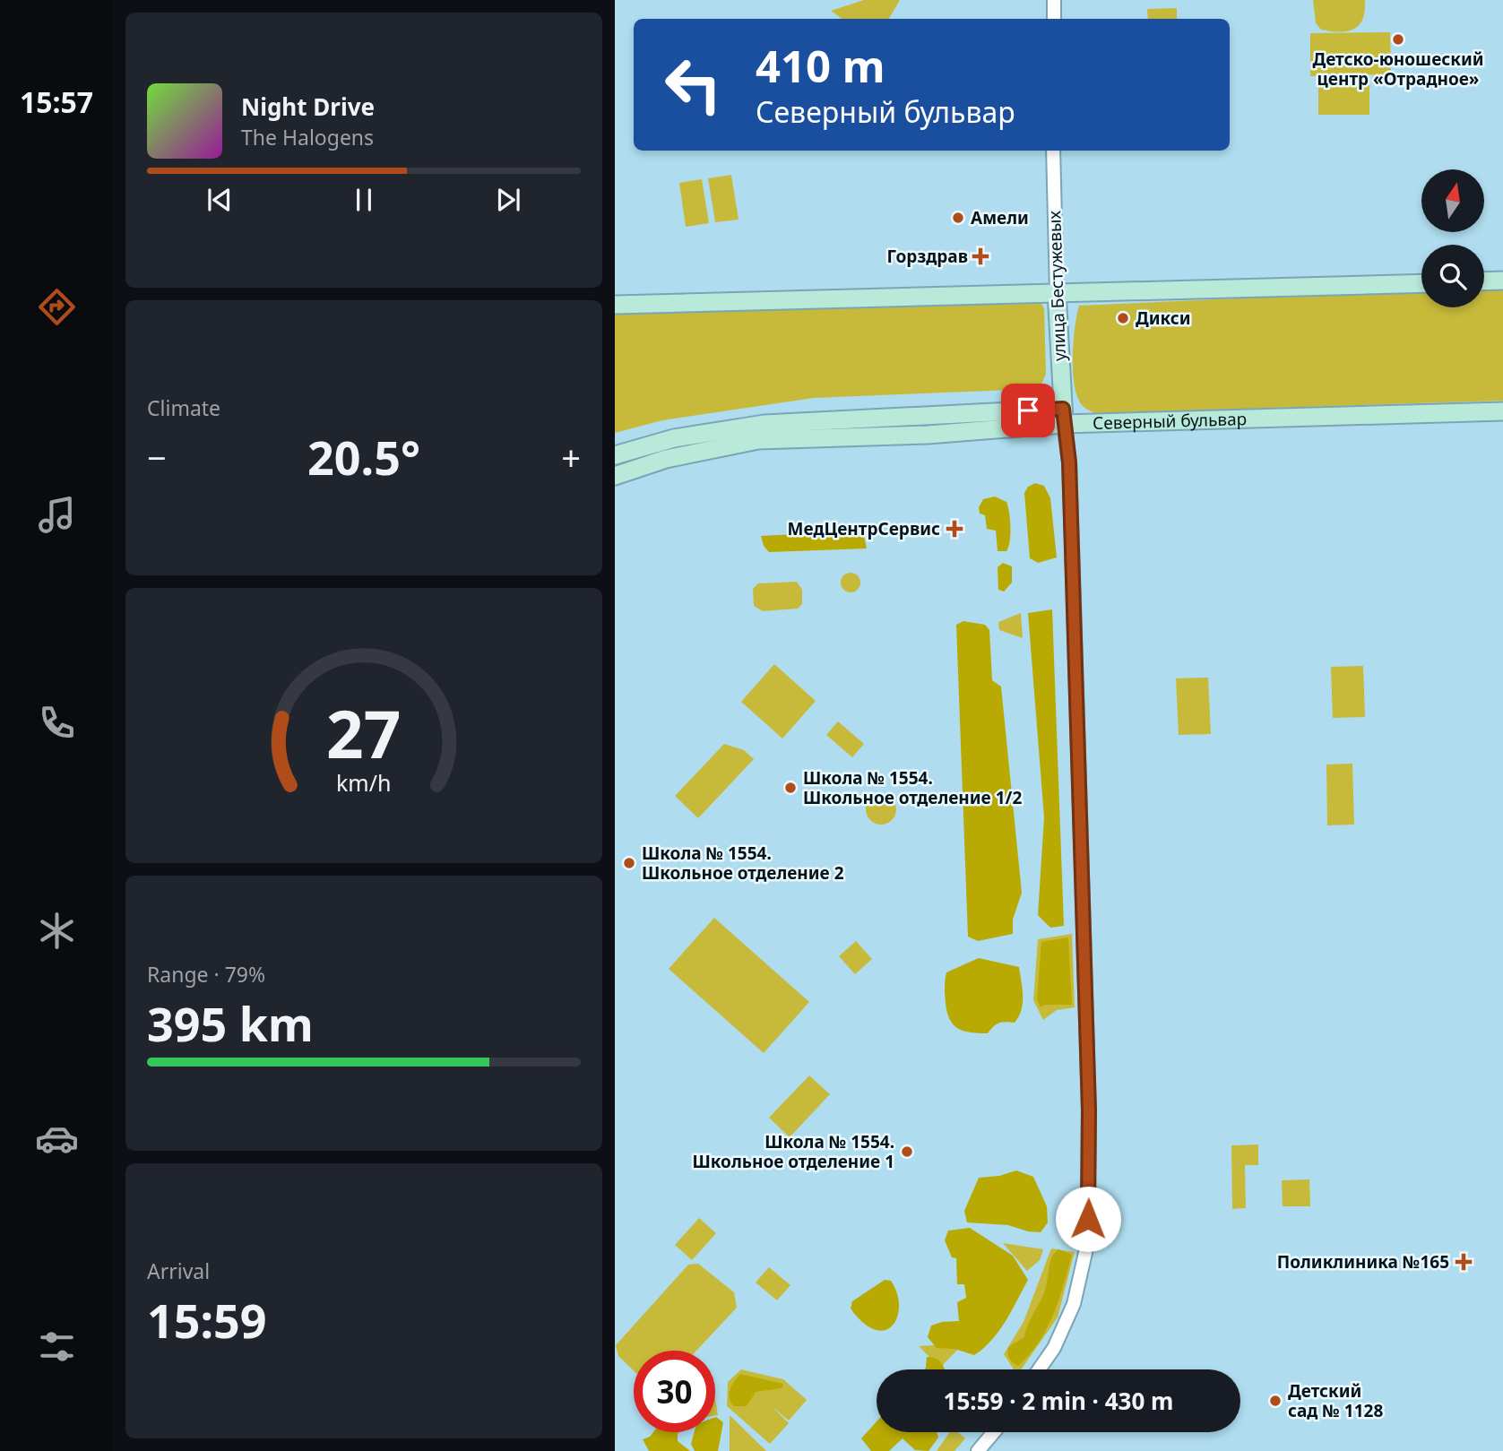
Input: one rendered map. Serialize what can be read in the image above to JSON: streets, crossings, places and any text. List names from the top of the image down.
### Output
{
  "streets": {
    "main road": ["улица Бестужевых", "Северный бульвар"]
  },
  "crossings": [
    ["улица Бестужевых", "Северный бульвар"]
  ],
  "places": {
    "other": [
      "Детско-юношеский центр «Отрадное»",
      "Амели",
      "Дикси",
      "Школа № 1554. Школьное отделение 1/2",
      "Школа № 1554. Школьное отделение 2",
      "Школа № 1554. Школьное отделение 1",
      "Детский сад № 1128"
    ],
    "health": ["Горздрав", "МедЦентрСервис", "Поликлиника №165"]
  },
  "north": "top",
  "page": {
    "tabs": "15:57",
    "turn": ["410 m", "Северный бульвар"],
    "song": ["Night Drive", "The Halogens"],
    "tile": [
      "Climate",
      ["Range · 79%", "395 km"],
      ["Arrival", "15:59"]
    ],
    "heat": ["−", "20.5°", "+"],
    "limit": "30",
    "trip": "15:59 · 2 min · 430 m",
    "gauge": ["27", "km/h"]
  }
}
